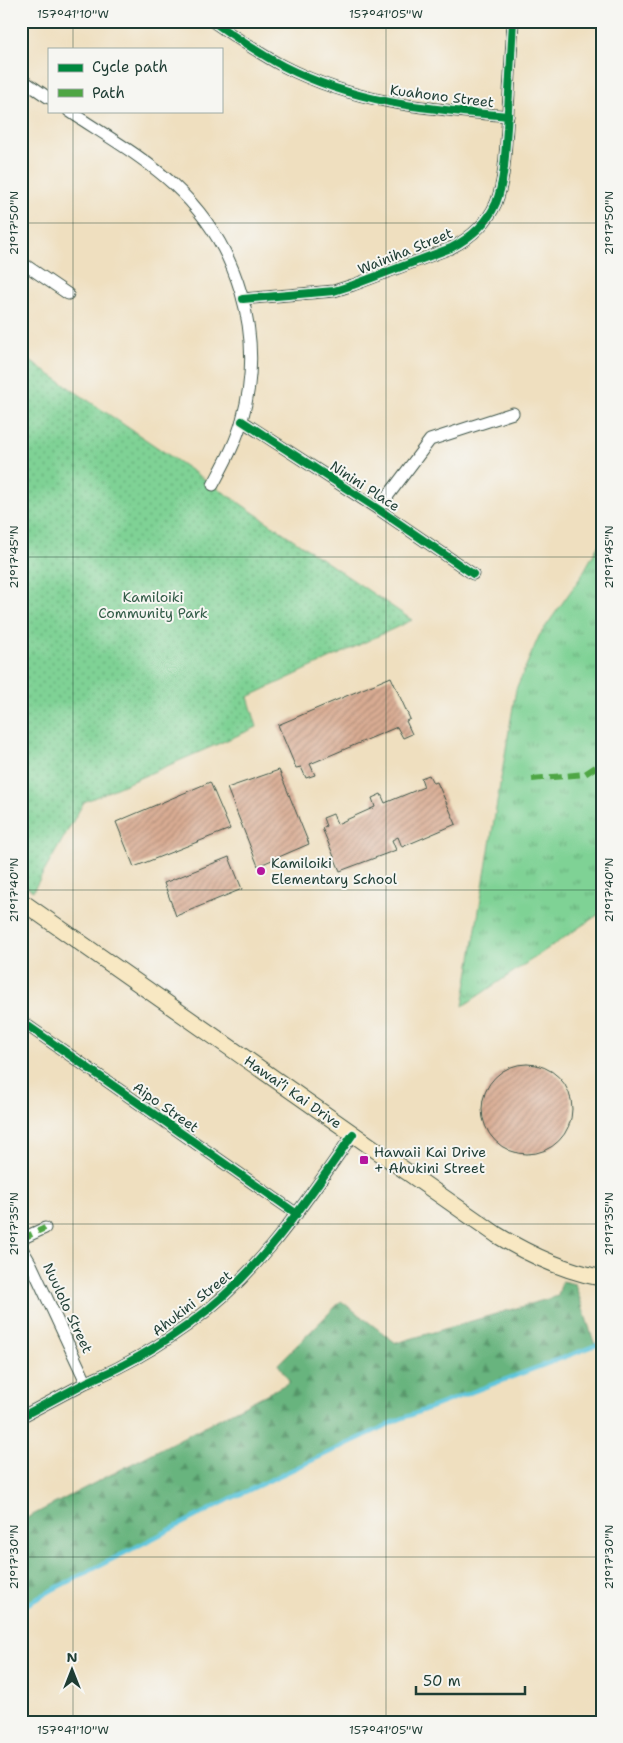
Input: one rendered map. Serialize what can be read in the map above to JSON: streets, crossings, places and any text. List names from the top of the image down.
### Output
{
  "streets": {
    "main road": ["Hawai’i Kai Drive"],
    "street": [
      "Kuahono Street",
      "Wainiha Street",
      "Ninini Place",
      "Aipo Street",
      "Ahukini Street",
      "Nuulolo Street"
    ]
  },
  "crossings": [
    ["Kuahono Street", "Wainiha Street"],
    ["Hawai’i Kai Drive", "Ahukini Street"],
    ["Aipo Street", "Ahukini Street"],
    ["Ahukini Street", "Nuulolo Street"]
  ],
  "parks": ["Kamiloiki Community Park"],
  "places": {
    "other": ["Kamiloiki Elementary School"],
    "transit": ["Hawaii Kai Drive + Ahukini Street"]
  },
  "legend": ["Cycle path", "Path"],
  "scale_bar": "50 m",
  "north": "top",
  "coordinates": [
    "157°41'10\"W",
    "157°41'05\"W",
    "21°17'50\"N",
    "21°17'45\"N",
    "21°17'40\"N",
    "21°17'35\"N",
    "21°17'30\"N"
  ]
}
